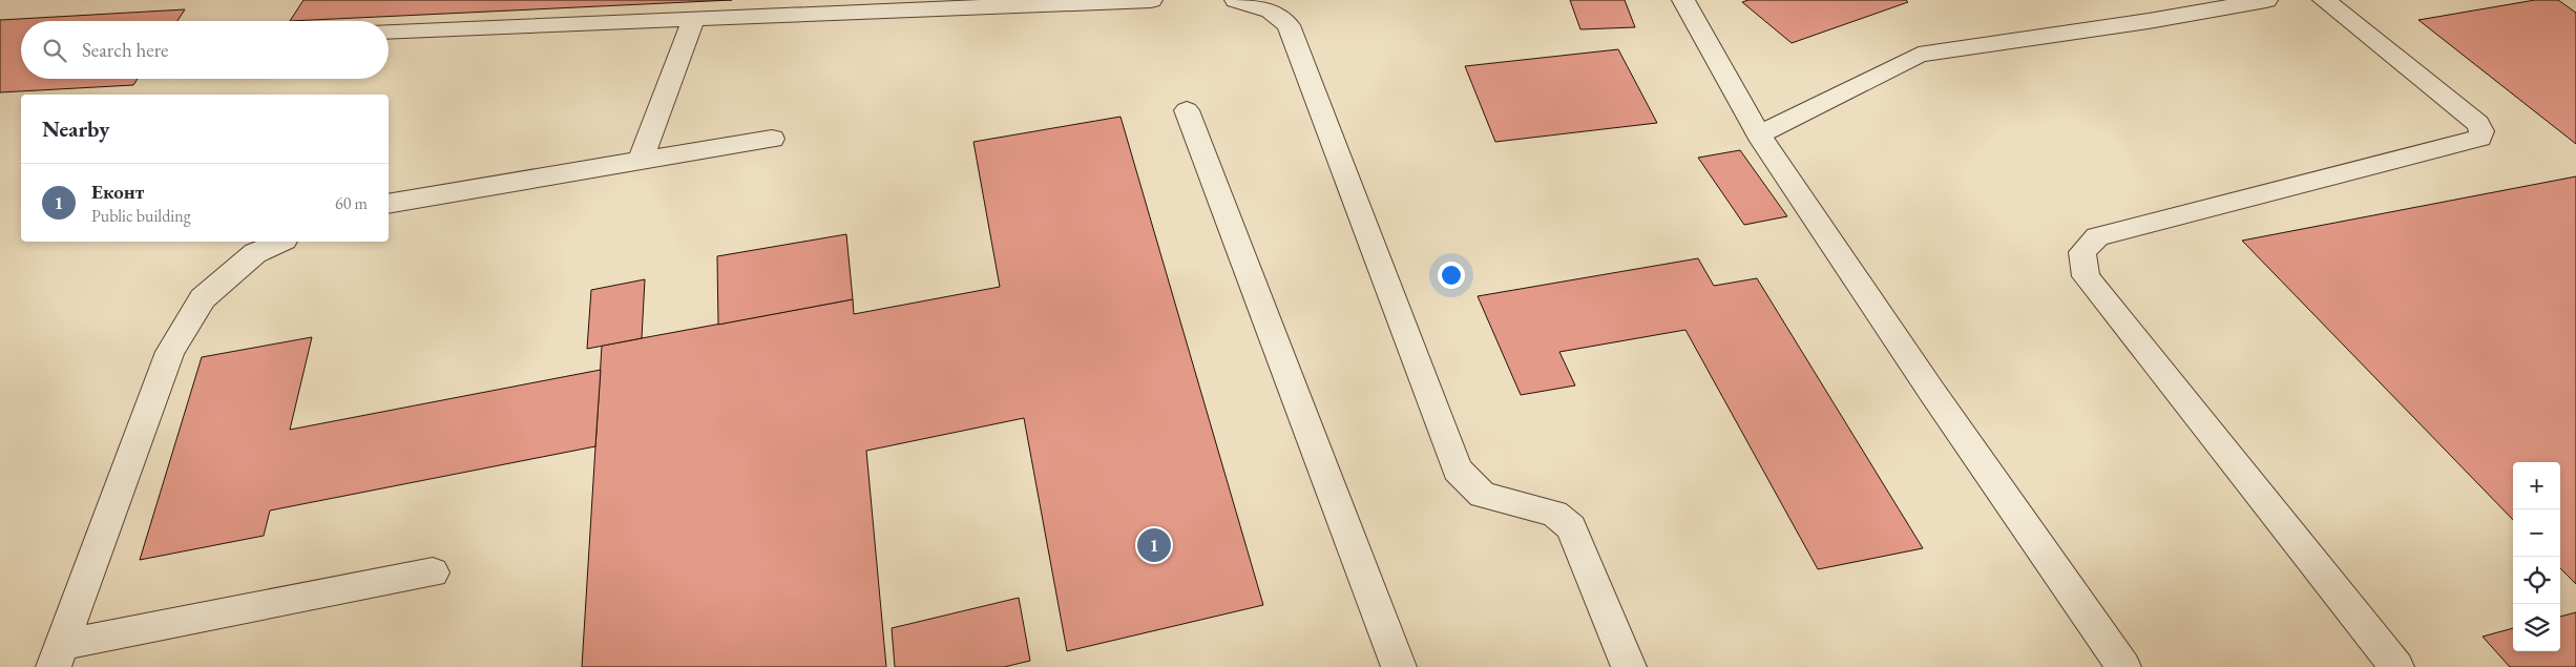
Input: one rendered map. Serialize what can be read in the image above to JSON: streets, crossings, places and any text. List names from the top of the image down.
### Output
{
  "page": {
    "search": "Search here",
    "heading": "Nearby",
    "list": [
      {
        "mark": "1",
        "name": "Еконт",
        "note": "Public building",
        "value": "60 m"
      }
    ],
    "map_buttons": ["+", "−"],
    "pins": "1"
  }
}
